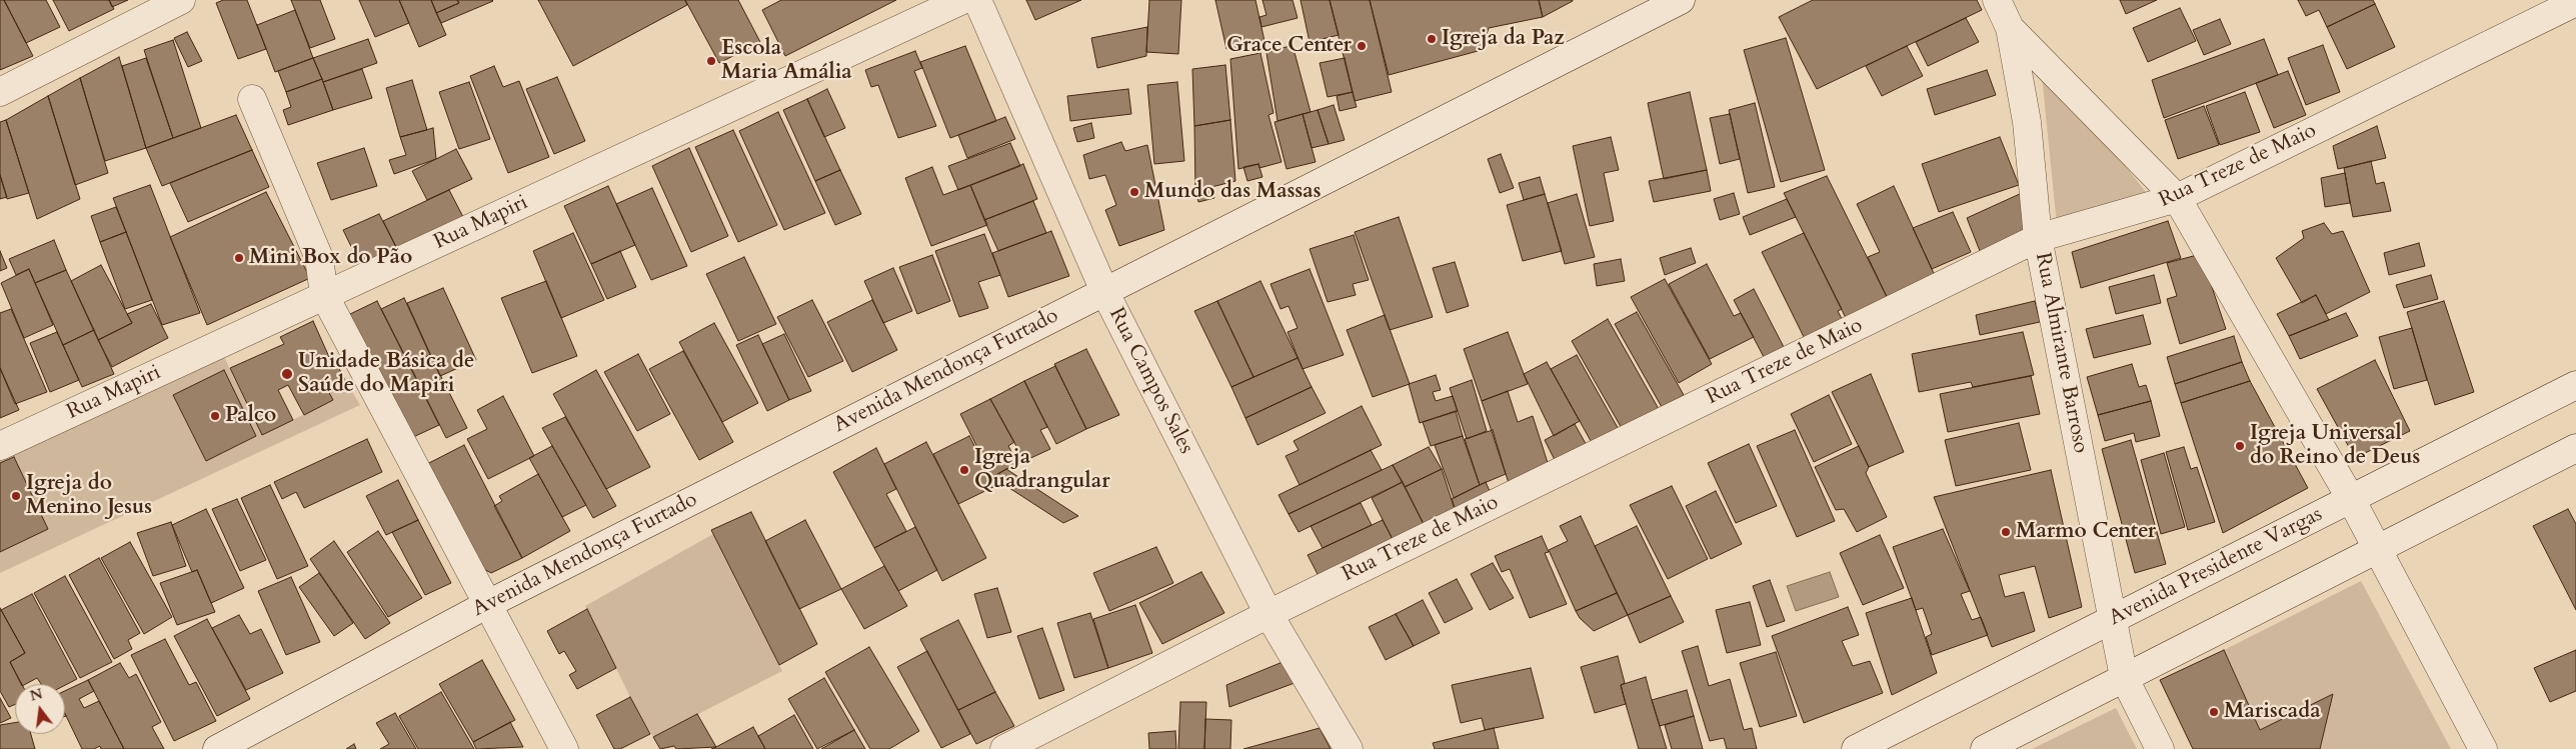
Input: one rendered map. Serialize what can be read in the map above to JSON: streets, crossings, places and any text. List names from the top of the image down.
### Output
{
  "streets": {
    "street": [
      "Rua Treze de Maio",
      "Rua Mapiri",
      "Rua Almirante Barroso",
      "Avenida Mendonça Furtado",
      "Rua Campos Sales",
      "Avenida Presidente Vargas"
    ]
  },
  "crossings": [
    ["Rua Treze de Maio", "Rua Almirante Barroso"],
    ["Rua Treze de Maio", "Rua Campos Sales"],
    ["Rua Almirante Barroso", "Avenida Presidente Vargas"],
    ["Avenida Mendonça Furtado", "Rua Campos Sales"]
  ],
  "places": [
    "Igreja da Paz",
    "Grace Center",
    "Escola Maria Amália",
    "Mundo das Massas",
    "Mini Box do Pão",
    "Unidade Básica de Saúde do Mapiri",
    "Palco",
    "Igreja Universal do Reino de Deus",
    "Igreja Quadrangular",
    "Igreja do Menino Jesus",
    "Marmo Center",
    "Mariscada"
  ],
  "north": "top"
}
